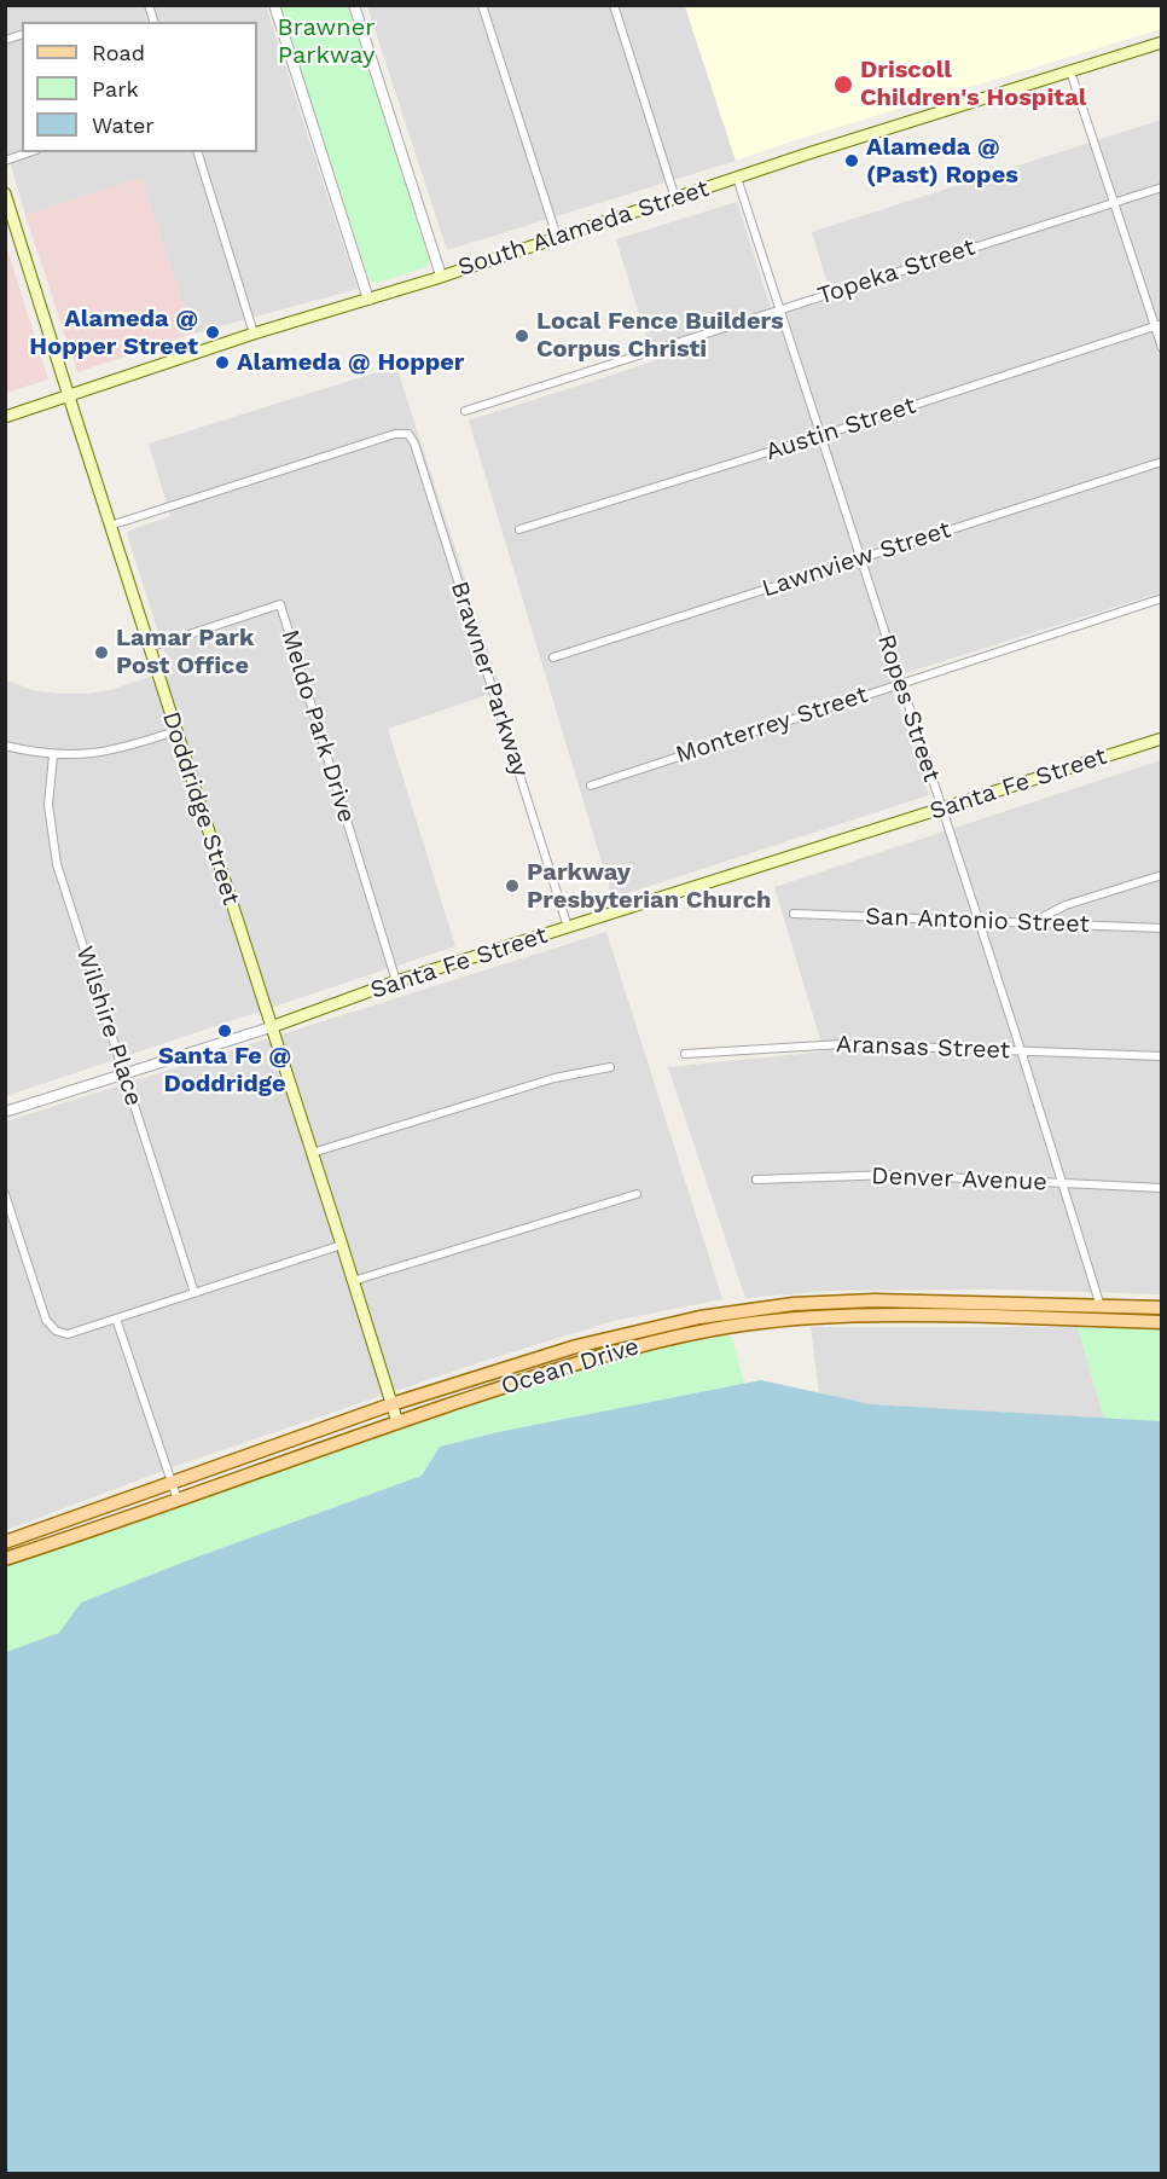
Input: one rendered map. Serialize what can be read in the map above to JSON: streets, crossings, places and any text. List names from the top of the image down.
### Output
{
  "streets": {
    "main road": [
      "South Alameda Street",
      "Santa Fe Street",
      "Doddridge Street",
      "Ocean Drive"
    ],
    "street": [
      "Topeka Street",
      "Austin Street",
      "Lawnview Street",
      "Brawner Parkway",
      "Ropes Street",
      "Monterrey Street",
      "Meldo Park Drive",
      "San Antonio Street",
      "Wilshire Place",
      "Aransas Street",
      "Denver Avenue"
    ]
  },
  "crossings": [
    ["South Alameda Street", "Ropes Street"],
    ["South Alameda Street", "Doddridge Street"],
    ["Topeka Street", "Ropes Street"],
    ["Austin Street", "Ropes Street"],
    ["Lawnview Street", "Ropes Street"],
    ["Brawner Parkway", "Santa Fe Street"],
    ["Brawner Parkway", "Doddridge Street"],
    ["Ropes Street", "Monterrey Street"],
    ["Ropes Street", "Santa Fe Street"],
    ["Ropes Street", "San Antonio Street"],
    ["Ropes Street", "Aransas Street"],
    ["Ropes Street", "Denver Avenue"],
    ["Ropes Street", "Ocean Drive"],
    ["Meldo Park Drive", "Santa Fe Street"],
    ["Meldo Park Drive", "Doddridge Street"],
    ["Santa Fe Street", "Doddridge Street"],
    ["Santa Fe Street", "Wilshire Place"],
    ["Doddridge Street", "Ocean Drive"]
  ],
  "parks": ["Brawner Parkway"],
  "places": [
    "Driscoll Children's Hospital",
    "Alameda @ (Past) Ropes",
    "Alameda @ Hopper Street",
    "Local Fence Builders Corpus Christi",
    "Alameda @ Hopper",
    "Lamar Park Post Office",
    "Parkway Presbyterian Church",
    "Santa Fe @ Doddridge"
  ],
  "legend": ["Road", "Park", "Water"]
}
